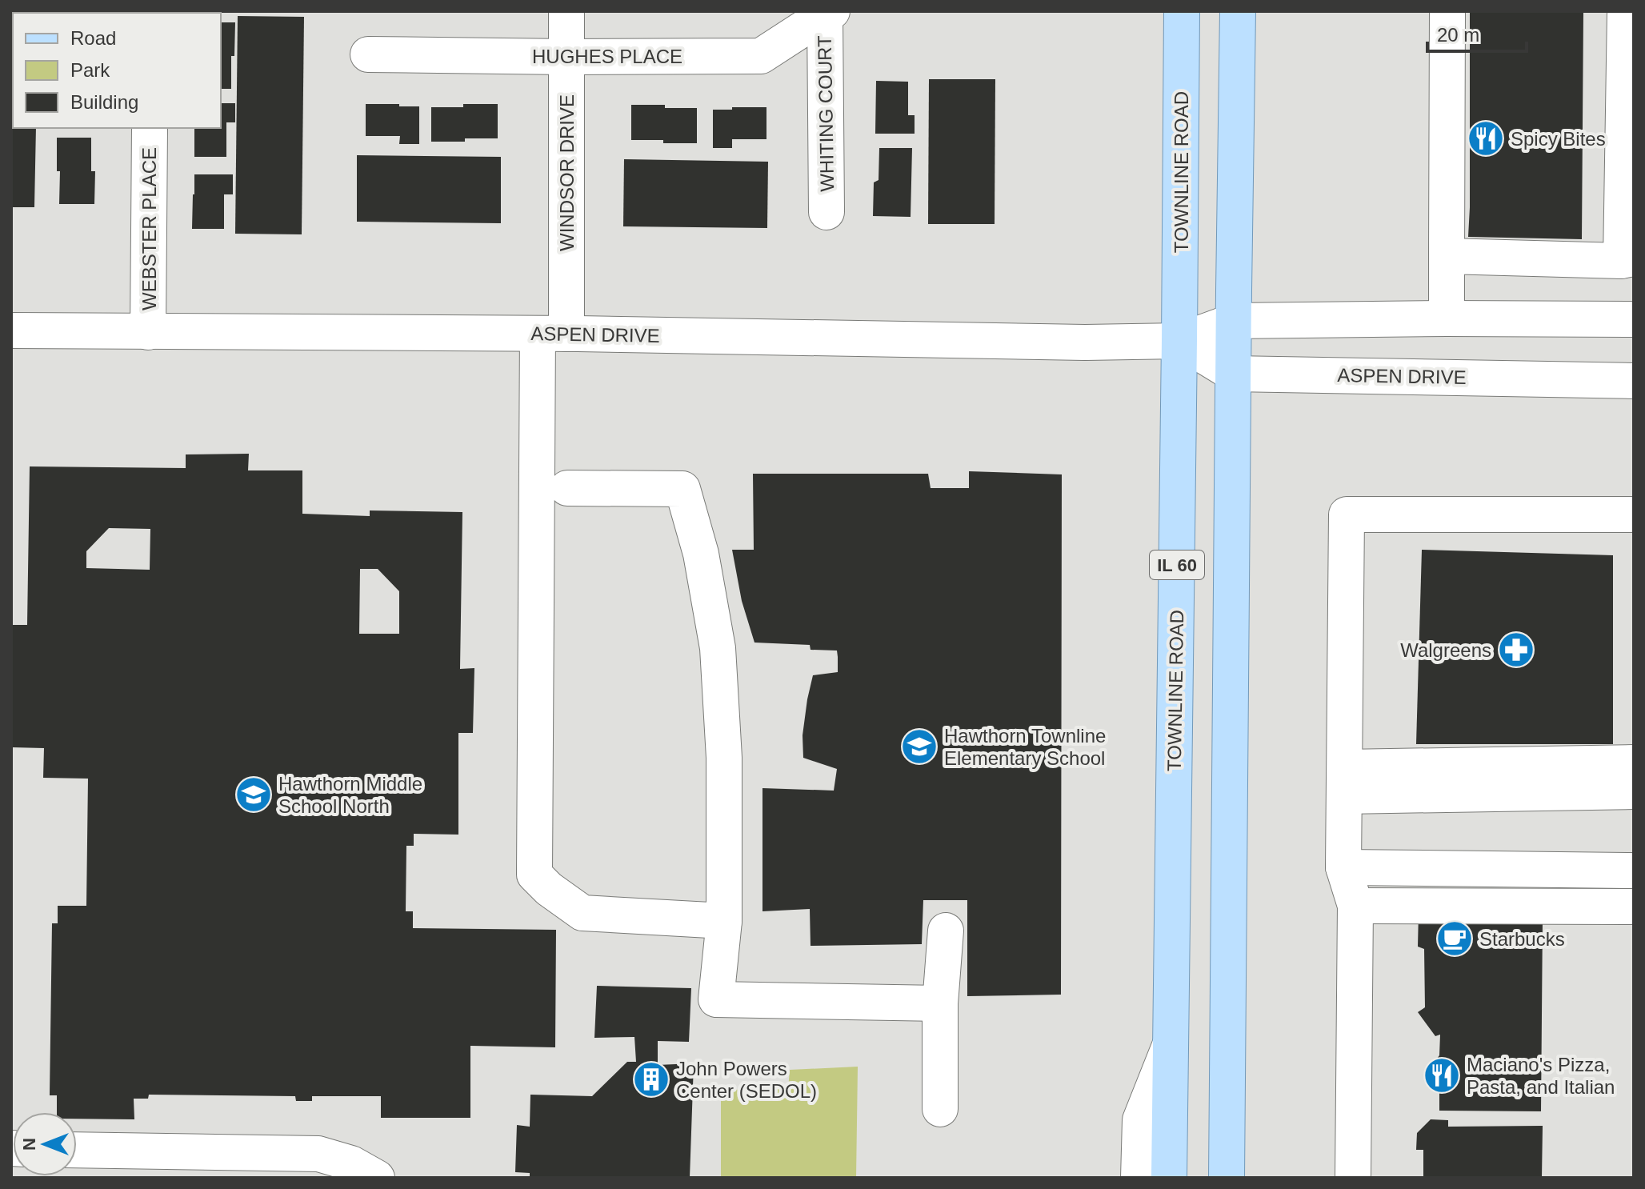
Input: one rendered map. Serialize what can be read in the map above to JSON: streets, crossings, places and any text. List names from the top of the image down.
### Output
{
  "streets": {
    "main road": ["TOWNLINE ROAD", "IL 60"],
    "street": [
      "HUGHES PLACE",
      "WHITING COURT",
      "WINDSOR DRIVE",
      "WEBSTER PLACE",
      "ASPEN DRIVE"
    ]
  },
  "crossings": [
    ["HUGHES PLACE", "WHITING COURT"],
    ["HUGHES PLACE", "WINDSOR DRIVE"],
    ["TOWNLINE ROAD", "ASPEN DRIVE"],
    ["WINDSOR DRIVE", "ASPEN DRIVE"],
    ["WEBSTER PLACE", "ASPEN DRIVE"],
    ["ASPEN DRIVE", "IL 60"]
  ],
  "places": {
    "restaurant": ["Spicy Bites", "Maciano's Pizza, Pasta, and Italian"],
    "pharmacy": ["Walgreens"],
    "school or university": ["Hawthorn Townline Elementary School", "Hawthorn Middle School North"],
    "cafe": ["Starbucks"],
    "building": ["John Powers Center (SEDOL)"]
  },
  "legend": ["Road", "Park", "Building"],
  "scale_bar": "20 m",
  "north": "left"
}
